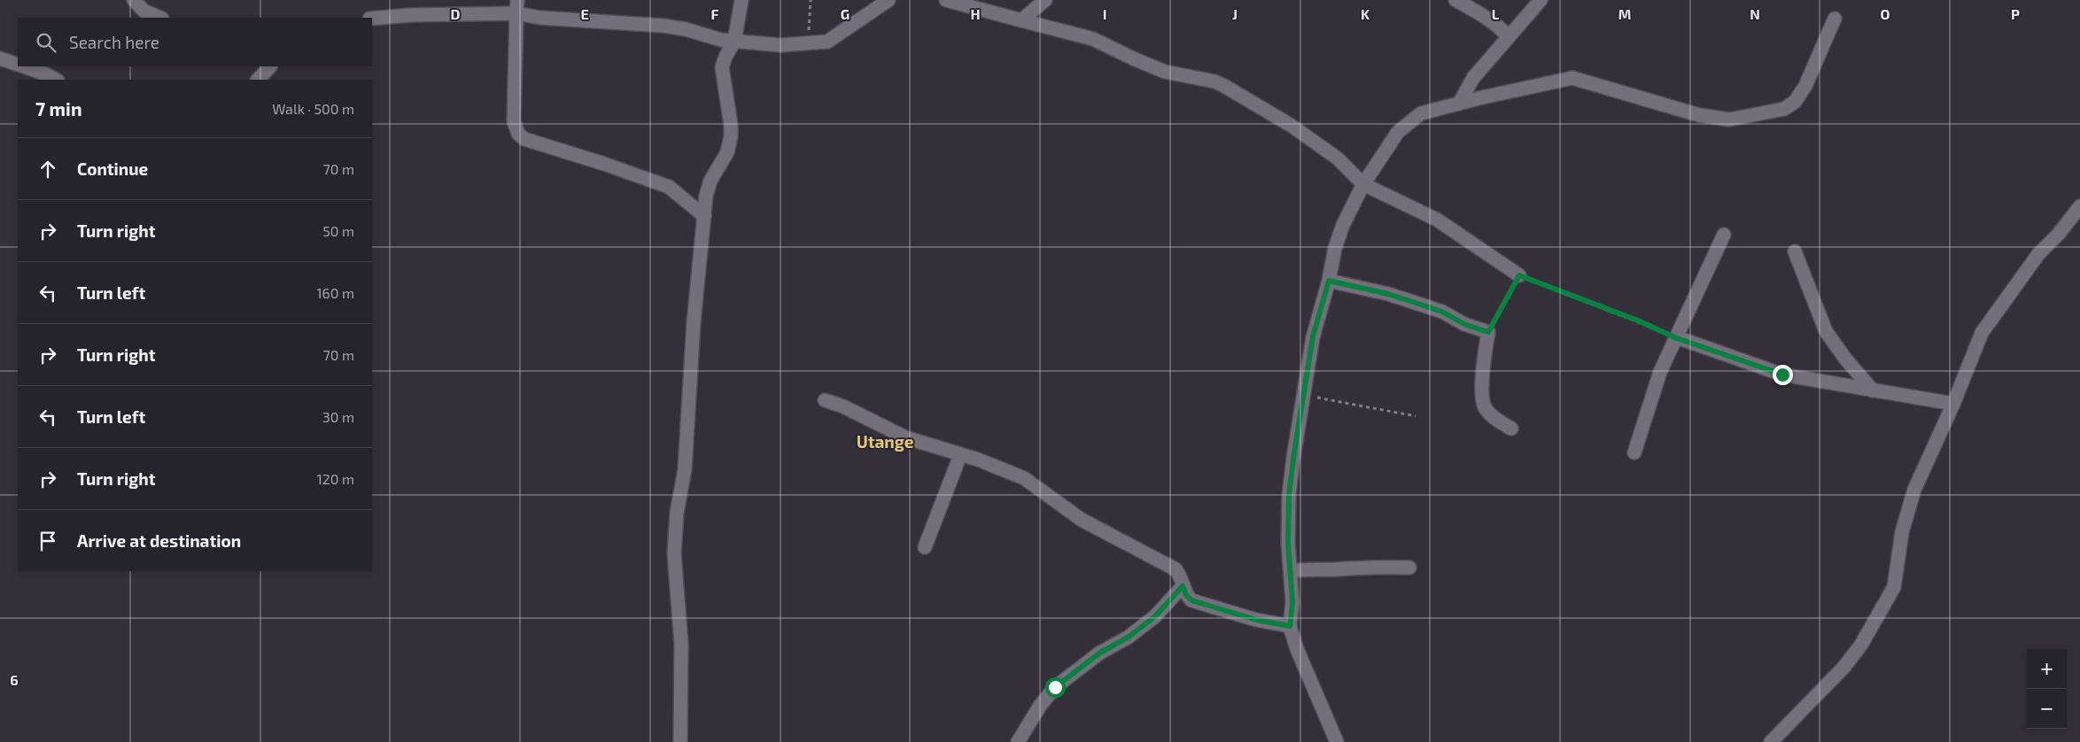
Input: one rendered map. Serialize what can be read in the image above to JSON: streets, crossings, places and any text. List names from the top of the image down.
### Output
{
  "districts": ["Utange"],
  "page": {
    "search": "Search here",
    "heading": ["7 min", "Walk · 500 m"],
    "list": [
      ["Continue", "70 m"],
      ["Turn right", "50 m"],
      ["Turn left", "160 m"],
      ["Turn right", "70 m"],
      ["Turn left", "30 m"],
      ["Turn right", "120 m"],
      "Arrive at destination"
    ],
    "map_buttons": ["+", "−"]
  },
  "grid": {
    "columns": [
      "D",
      "E",
      "F",
      "G",
      "H",
      "I",
      "J",
      "K",
      "L",
      "M",
      "N",
      "O",
      "P"
    ],
    "rows": ["6"]
  }
}
